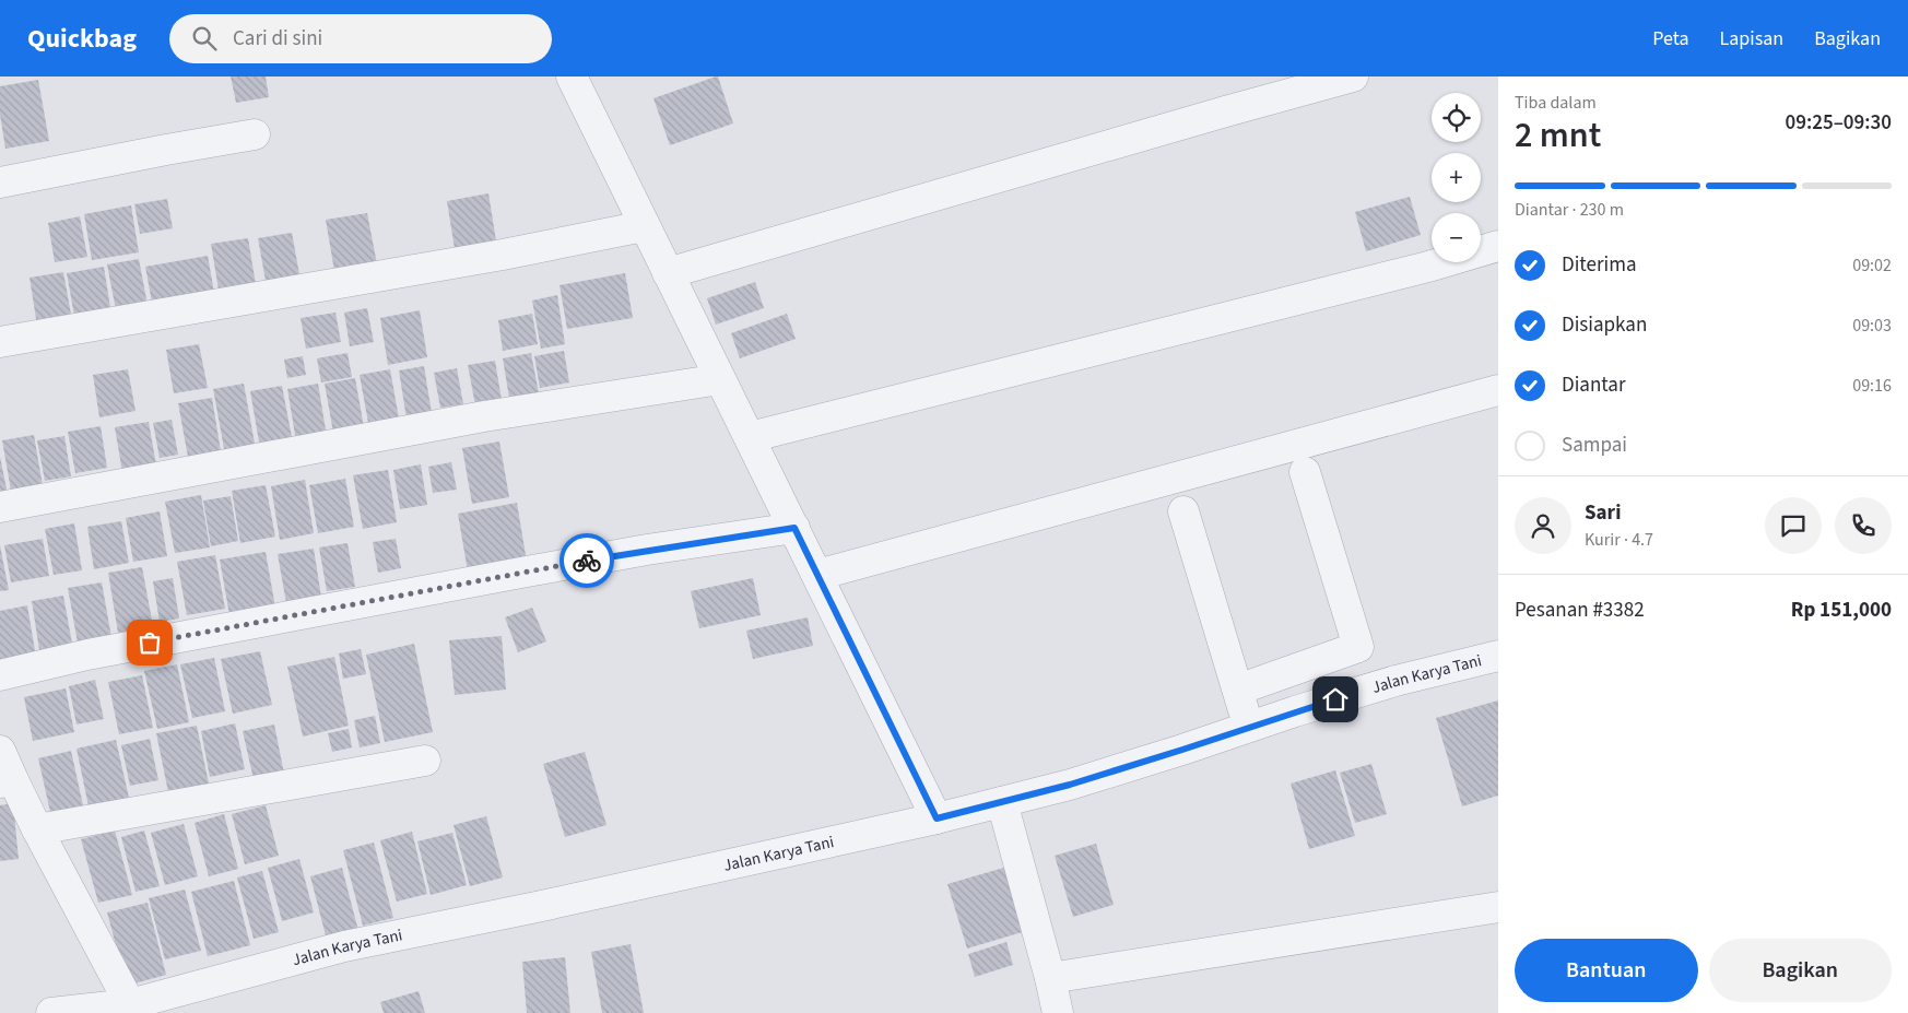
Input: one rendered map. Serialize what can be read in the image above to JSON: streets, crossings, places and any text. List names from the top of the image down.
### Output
{
  "streets": {
    "street": ["Jalan Karya Tani"]
  },
  "page": {
    "header": "Quickbag",
    "search": "Cari di sini",
    "nav": ["Peta", "Lapisan", "Bagikan"],
    "heading": ["2 mnt", "Tiba dalam", "09:25–09:30"],
    "panel": [
      "Sari",
      "Kurir · 4.7",
      "Pesanan #3382",
      "Rp 151,000"
    ],
    "map_buttons": ["+", "−"],
    "bar": "Diantar · 230 m",
    "list": [
      ["Diterima", "09:02"],
      ["Disiapkan", "09:03"],
      ["Diantar", "09:16"],
      "Sampai"
    ],
    "buttons": ["Bantuan", "Bagikan"]
  }
}
